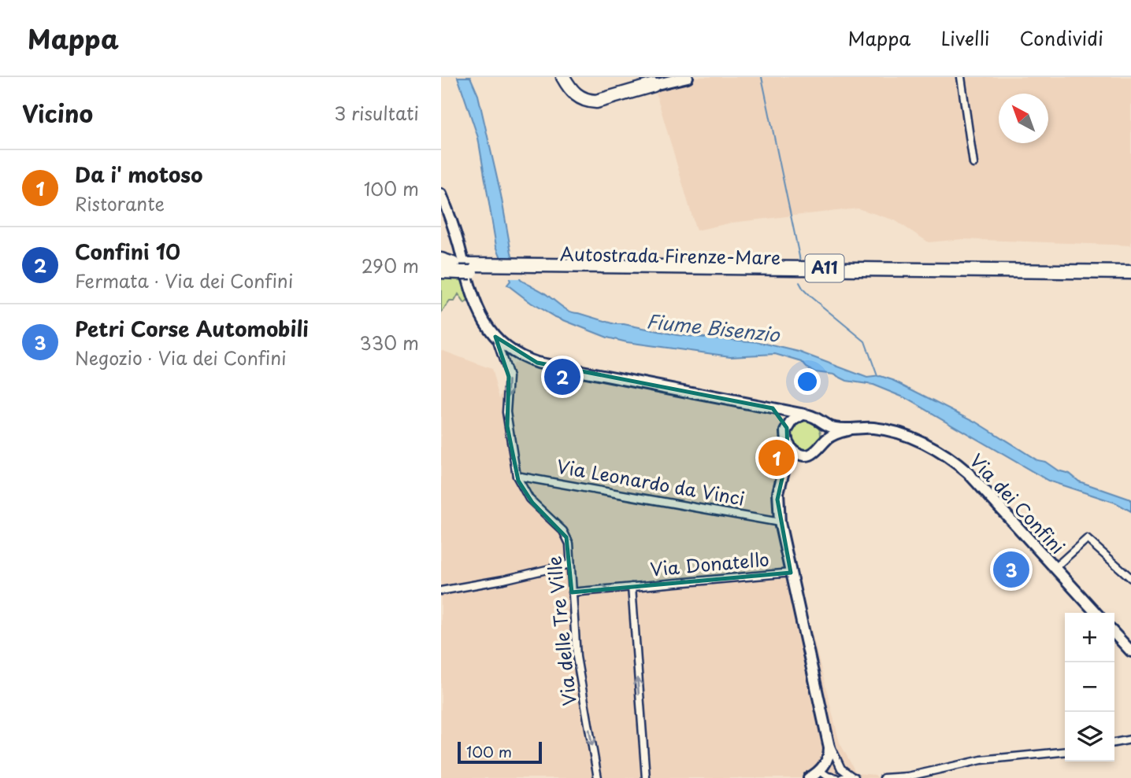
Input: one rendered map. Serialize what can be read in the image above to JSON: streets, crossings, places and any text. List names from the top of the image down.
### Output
{
  "streets": {
    "highway": ["Autostrada Firenze-Mare", "A11"],
    "main road": ["Via dei Confini"],
    "street": ["Via Leonardo da Vinci", "Via Donatello", "Via delle Tre Ville"]
  },
  "crossings": [
    ["Via Leonardo da Vinci", "Via delle Tre Ville"],
    ["Via dei Confini", "Via delle Tre Ville"],
    ["Via Donatello", "Via delle Tre Ville"]
  ],
  "one_way": ["Via delle Tre Ville"],
  "water": ["Fiume Bisenzio"],
  "scale_bar": "100 m",
  "north": "top left",
  "page": {
    "header": "Mappa",
    "nav": ["Mappa", "Livelli", "Condividi"],
    "heading": ["Vicino", "3 risultati"],
    "list": [
      {
        "mark": "1",
        "name": "Da i' motoso",
        "note": "Ristorante",
        "value": "100 m"
      },
      {
        "mark": "2",
        "name": "Confini 10",
        "note": "Fermata · Via dei Confini",
        "value": "290 m"
      },
      {
        "mark": "3",
        "name": "Petri Corse Automobili",
        "note": "Negozio · Via dei Confini",
        "value": "330 m"
      }
    ],
    "pins": ["2", "1", "3"],
    "map_buttons": ["+", "−"],
    "scale": "100 m"
  }
}
